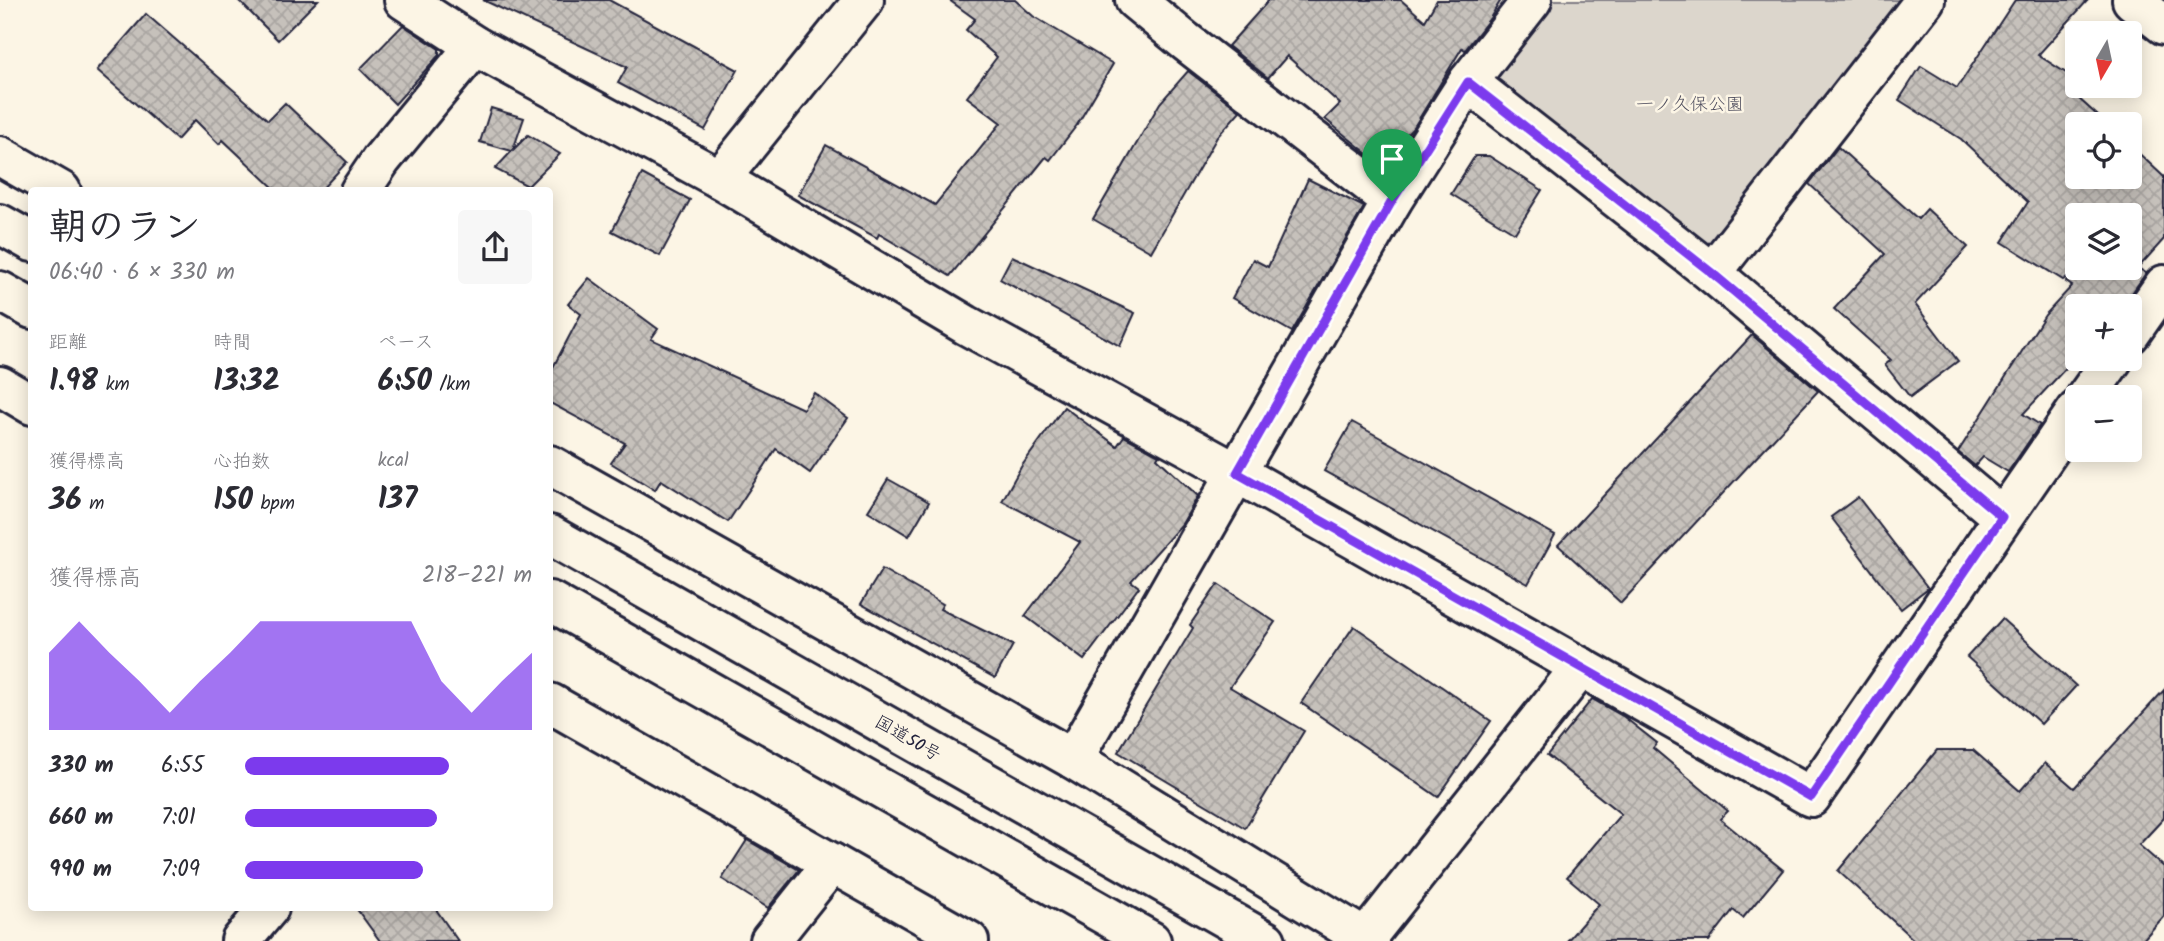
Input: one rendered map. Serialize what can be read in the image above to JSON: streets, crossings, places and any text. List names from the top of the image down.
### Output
{
  "streets": {
    "main road": ["国道50号"]
  },
  "parks": ["一ノ久保公園"],
  "north": "bottom",
  "page": {
    "map_buttons": ["+", "−"],
    "heading": ["朝のラン", "06:40 · 6 × 330 m"],
    "stats": [
      ["距離", "1.98 km"],
      ["時間", "13:32"],
      ["ペース", "6:50 /km"],
      ["獲得標高", "36 m"],
      ["心拍数", "150 bpm"],
      ["kcal", "137"]
    ],
    "chart": ["獲得標高", "218–221 m"],
    "list": [
      {
        "name": "330 m",
        "note": "6:55"
      },
      {
        "name": "660 m",
        "note": "7:01"
      },
      {
        "name": "990 m",
        "note": "7:09"
      }
    ]
  }
}
